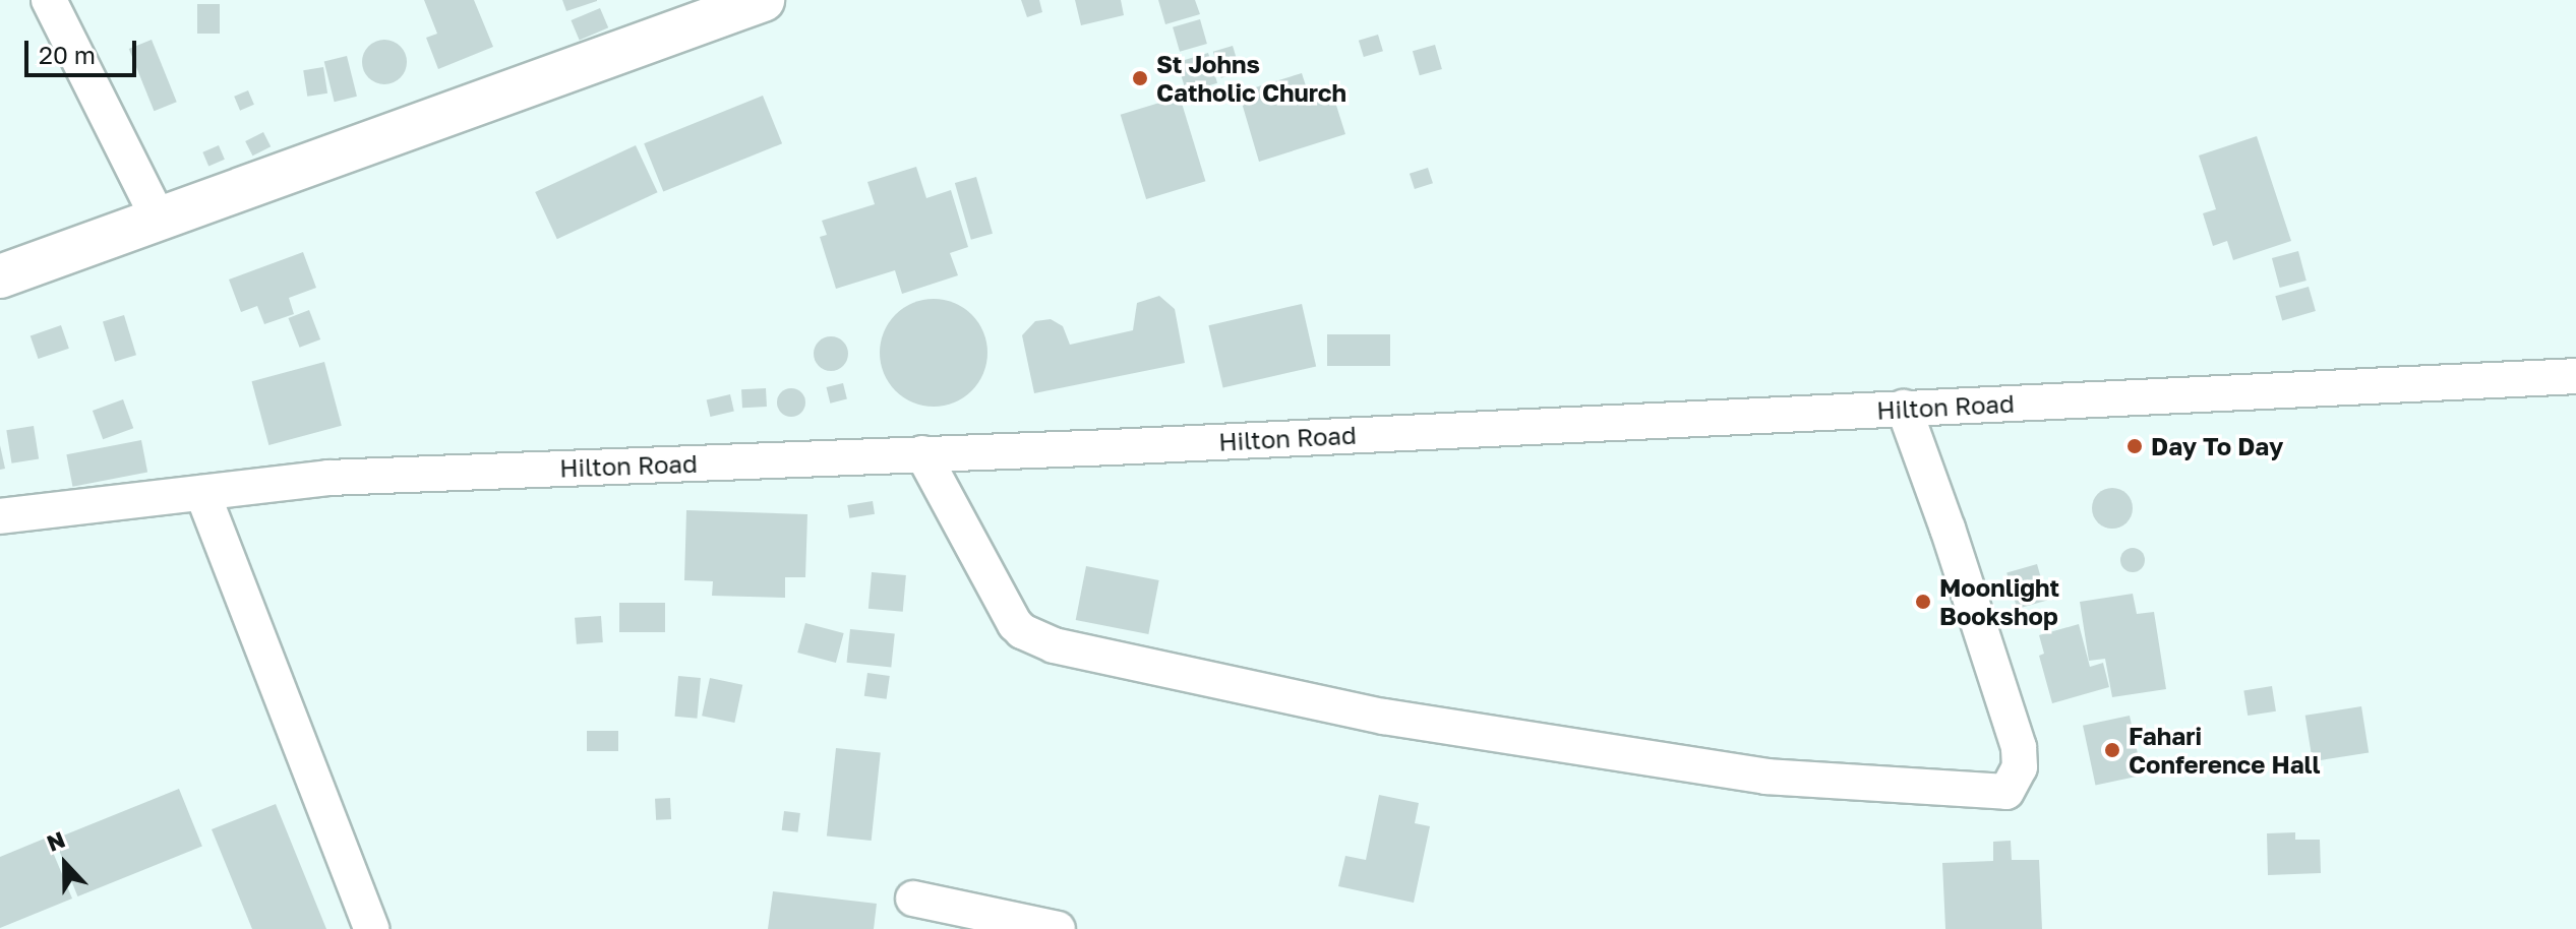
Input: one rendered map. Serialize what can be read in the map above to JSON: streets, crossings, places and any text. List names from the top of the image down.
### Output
{
  "streets": {
    "street": ["Hilton Road"]
  },
  "places": [
    "St Johns Catholic Church",
    "Day To Day",
    "Moonlight Bookshop",
    "Fahari Conference Hall"
  ],
  "scale_bar": "20 m",
  "north": "top"
}
